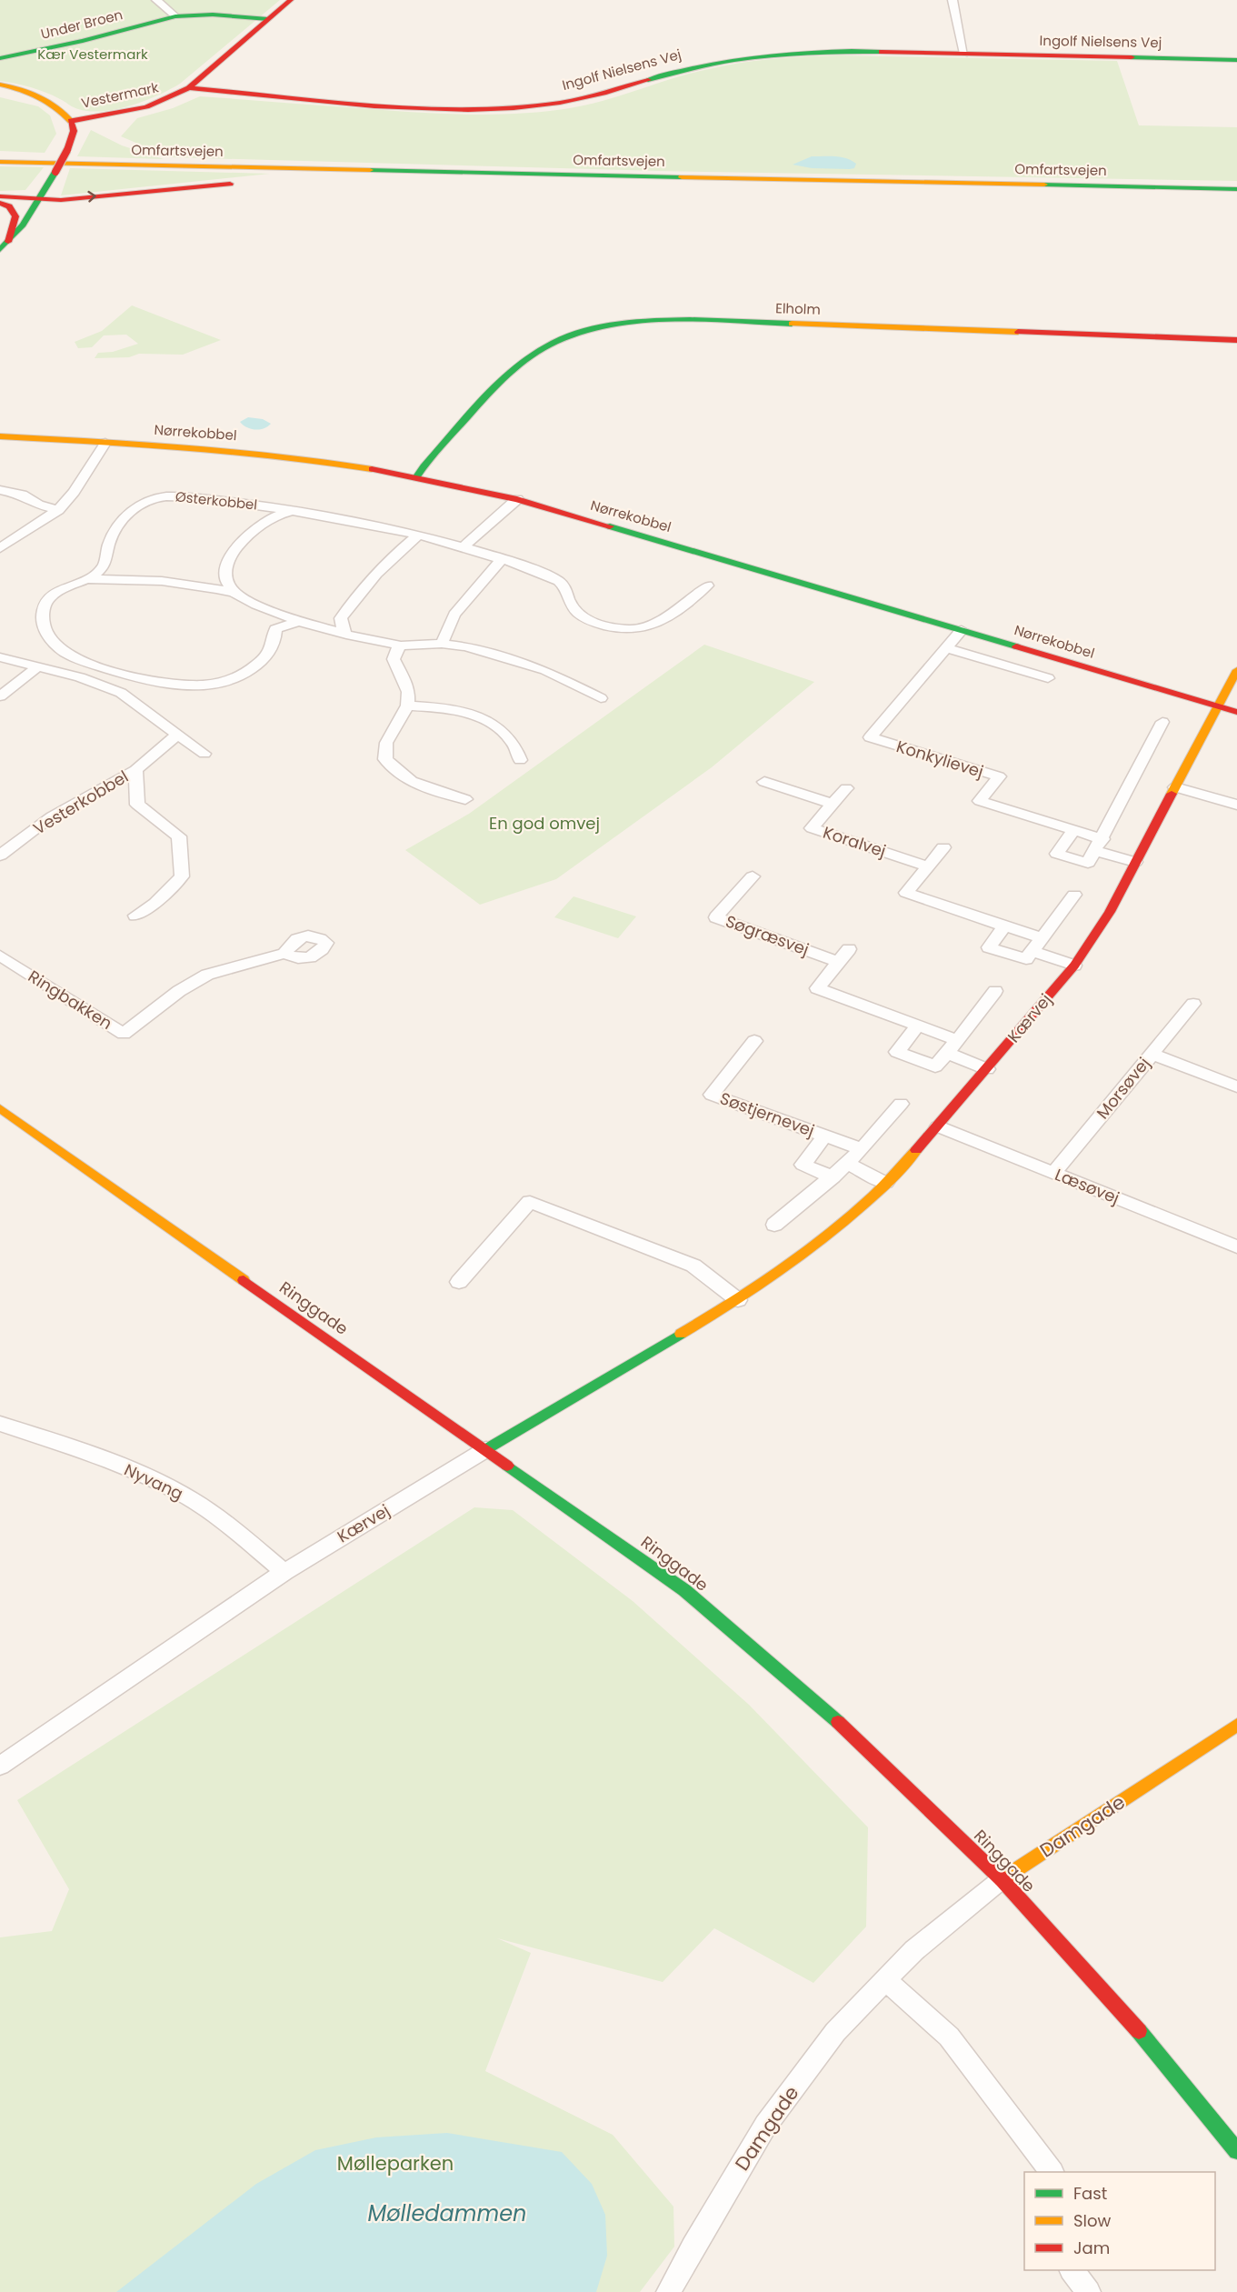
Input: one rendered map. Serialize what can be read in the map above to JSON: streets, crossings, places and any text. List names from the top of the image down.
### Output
{
  "streets": {
    "main road": [
      "Under Broen",
      "Ingolf Nielsens Vej",
      "Vestermark",
      "Omfartsvejen",
      "Elholm",
      "Nørrekobbel",
      "Kærvej",
      "Ringgade",
      "Damgade"
    ],
    "street": [
      "Østerkobbel",
      "Konkylievej",
      "Vesterkobbel",
      "Koralvej",
      "Søgræsvej",
      "Ringbakken",
      "Morsøvej",
      "Søstjernevej",
      "Læsøvej",
      "Nyvang"
    ]
  },
  "crossings": [
    ["Under Broen", "Vestermark"],
    ["Ingolf Nielsens Vej", "Vestermark"],
    ["Elholm", "Nørrekobbel"],
    ["Nørrekobbel", "Konkylievej"],
    ["Nørrekobbel", "Kærvej"],
    ["Konkylievej", "Kærvej"],
    ["Kærvej", "Læsøvej"],
    ["Kærvej", "Ringgade"],
    ["Kærvej", "Nyvang"],
    ["Morsøvej", "Læsøvej"],
    ["Ringgade", "Damgade"]
  ],
  "water": ["Mølledammen"],
  "parks": ["Kær Vestermark", "En god omvej", "Mølleparken"],
  "legend": ["Fast", "Slow", "Jam"]
}
